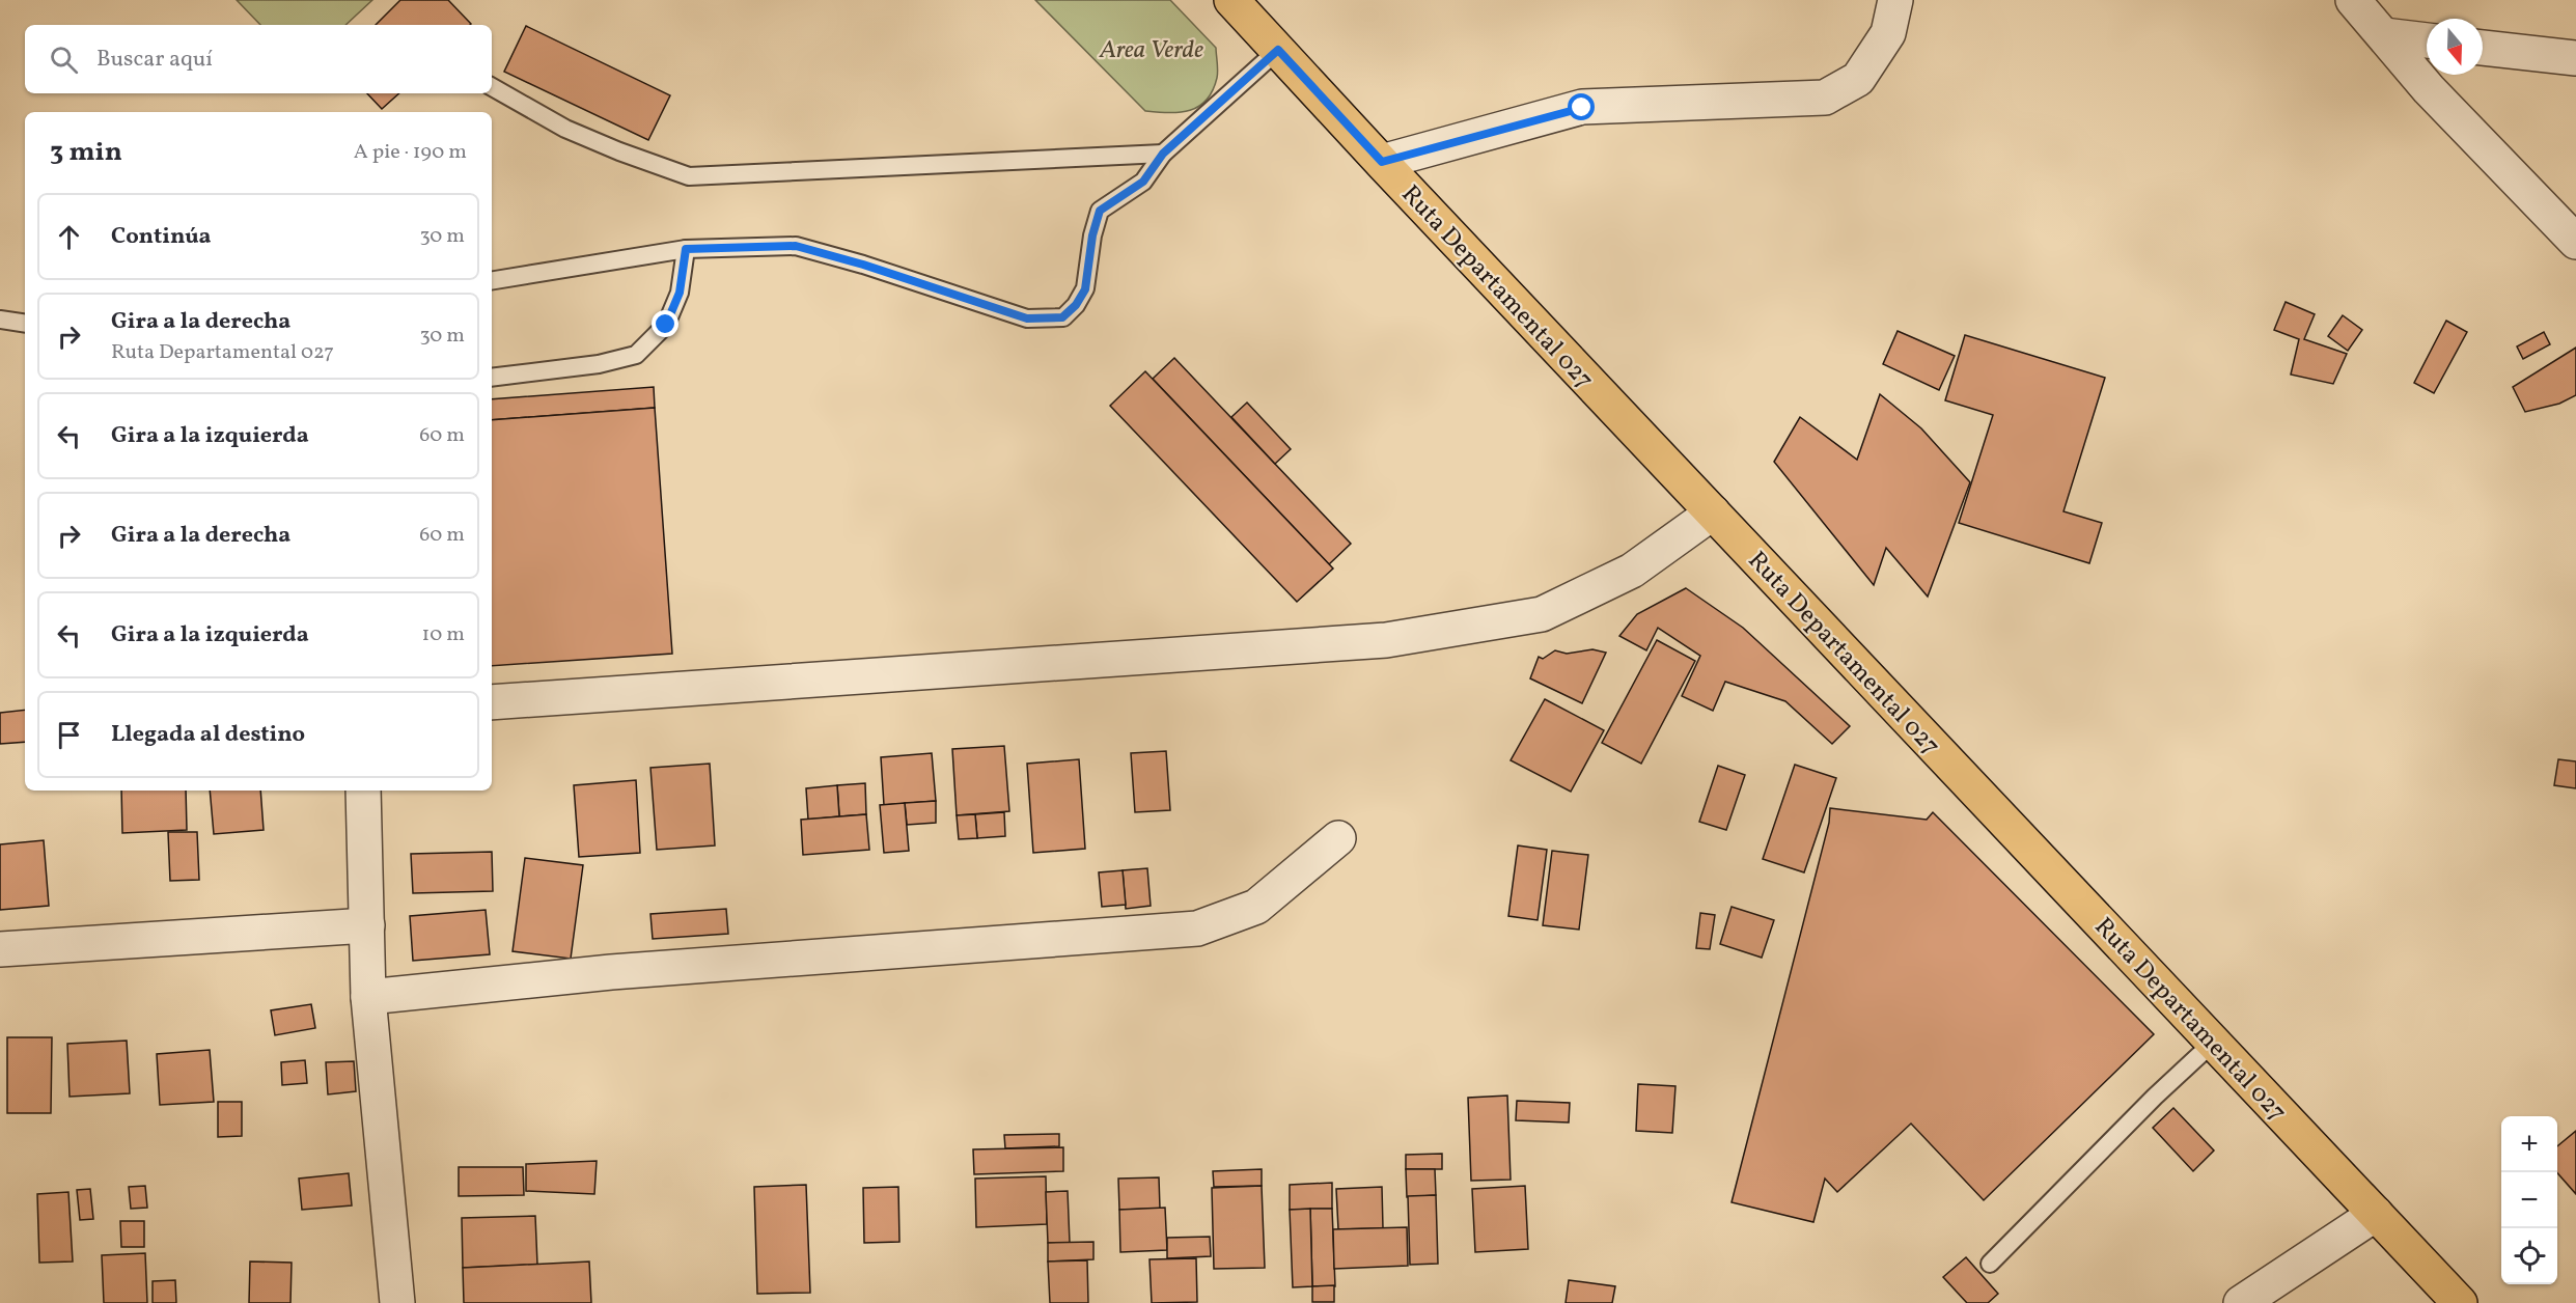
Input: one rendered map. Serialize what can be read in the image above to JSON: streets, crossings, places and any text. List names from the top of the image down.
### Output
{
  "streets": {
    "main road": ["Ruta Departamental 027"]
  },
  "parks": ["Area Verde"],
  "north": "bottom",
  "page": {
    "search": "Buscar aquí",
    "heading": ["3 min", "A pie · 190 m"],
    "list": [
      ["Continúa", "30 m"],
      ["Gira a la derecha", "Ruta Departamental 027", "30 m"],
      ["Gira a la izquierda", "60 m"],
      ["Gira a la derecha", "60 m"],
      ["Gira a la izquierda", "10 m"],
      "Llegada al destino"
    ],
    "map_buttons": ["+", "−"]
  }
}
